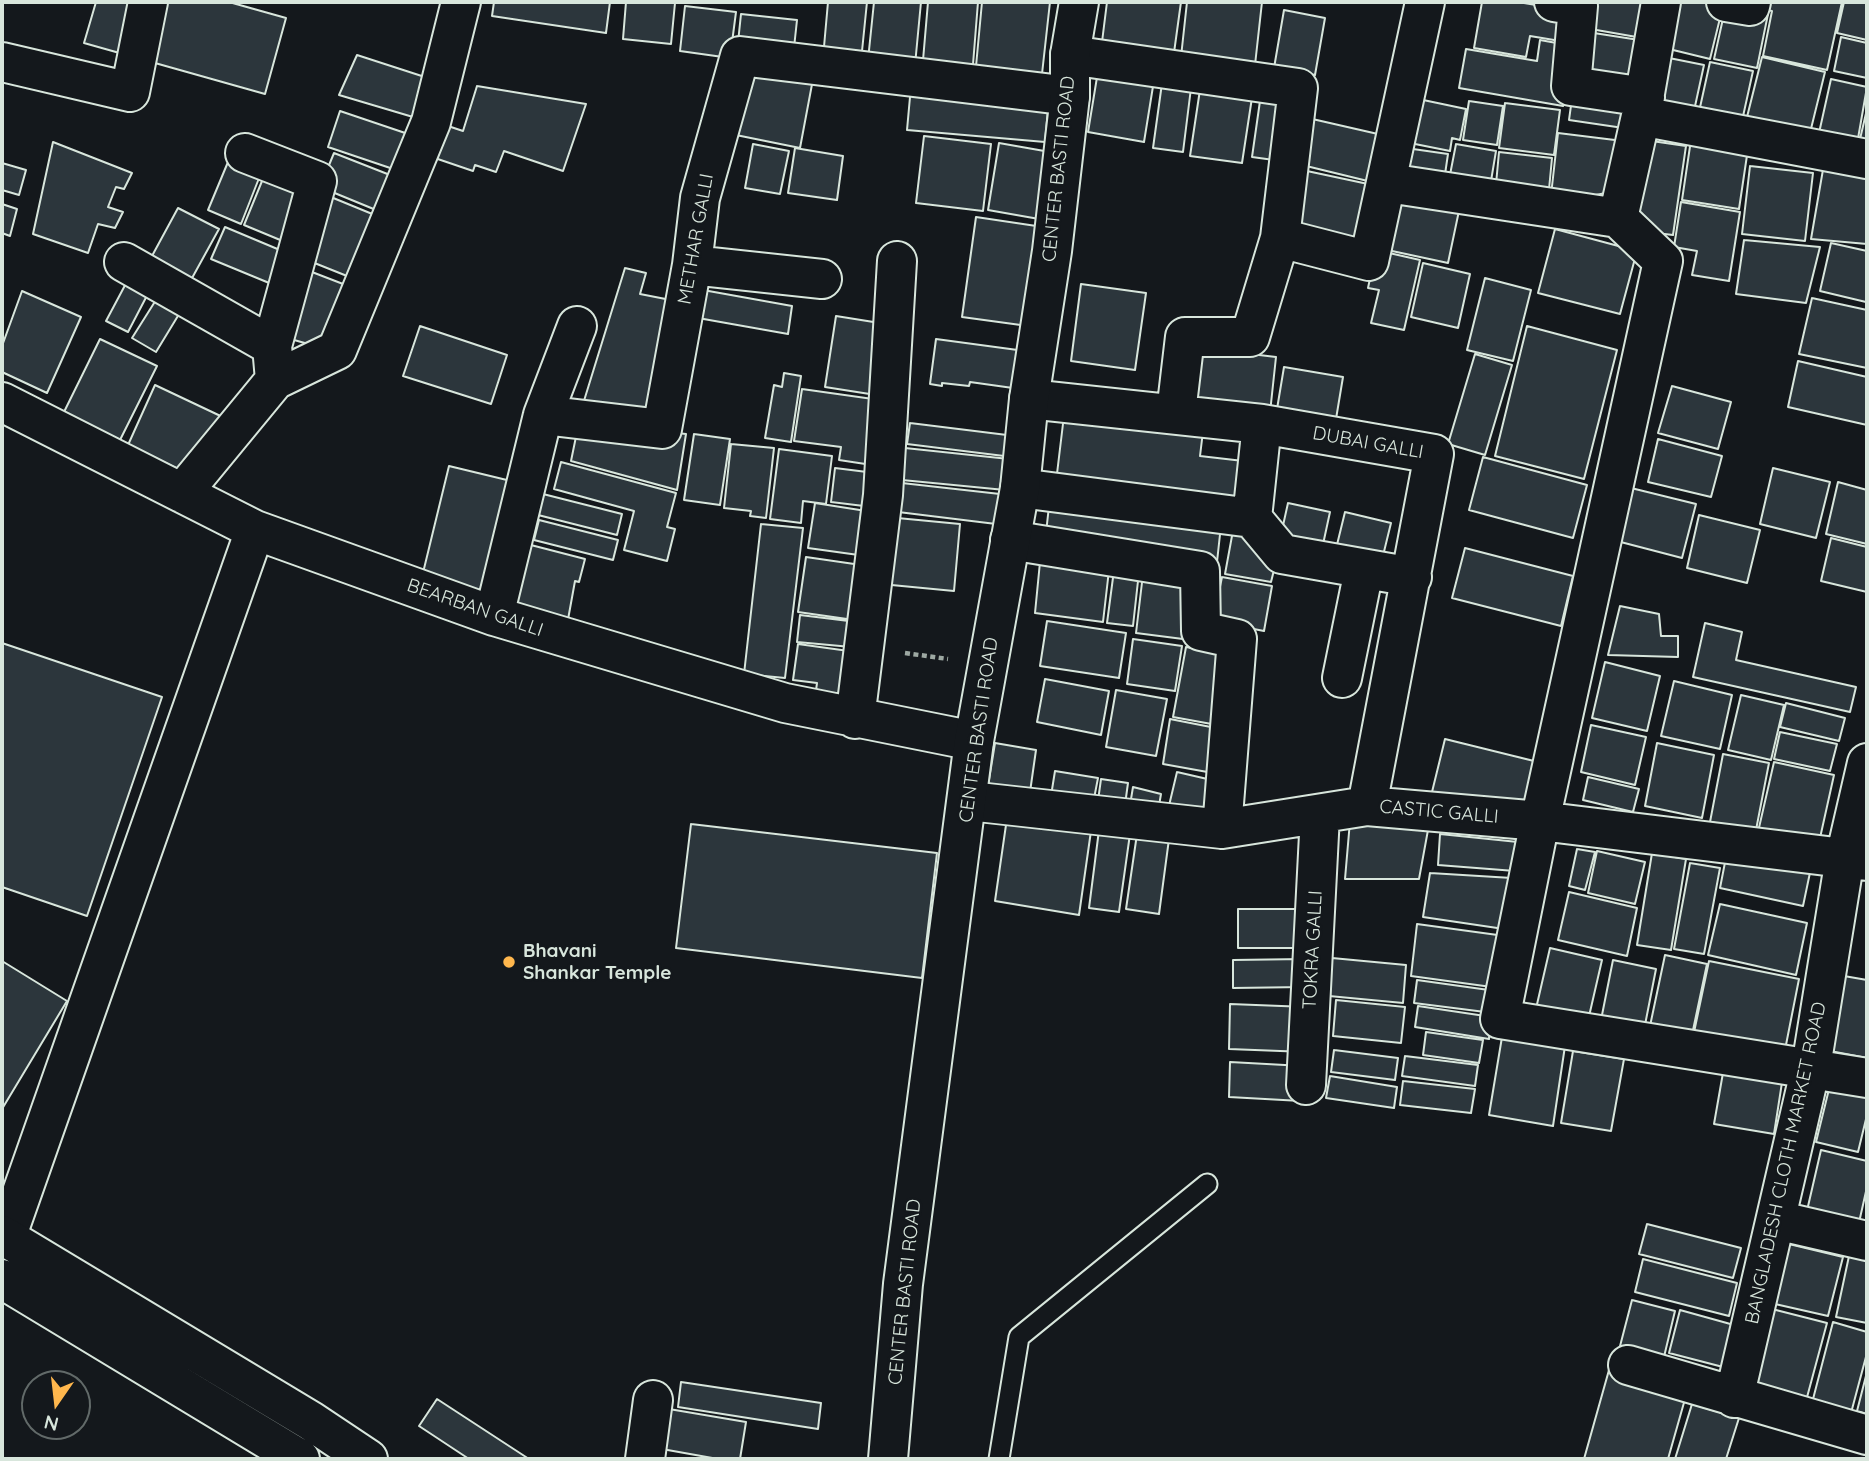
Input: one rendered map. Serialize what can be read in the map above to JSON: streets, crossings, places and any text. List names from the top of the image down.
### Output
{
  "streets": {
    "street": [
      "CENTER BASTI ROAD",
      "METHAR GALLI",
      "DUBAI GALLI",
      "BEARBAN GALLI",
      "CASTIC GALLI",
      "TOKRA GALLI",
      "BANGLADESH CLOTH MARKET ROAD"
    ]
  },
  "crossings": [
    ["CENTER BASTI ROAD", "METHAR GALLI"],
    ["CENTER BASTI ROAD", "DUBAI GALLI"],
    ["CENTER BASTI ROAD", "BEARBAN GALLI"],
    ["CENTER BASTI ROAD", "CASTIC GALLI"],
    ["DUBAI GALLI", "CASTIC GALLI"],
    ["CASTIC GALLI", "TOKRA GALLI"],
    ["CASTIC GALLI", "BANGLADESH CLOTH MARKET ROAD"]
  ],
  "places": ["Bhavani Shankar Temple"],
  "north": "bottom"
}
